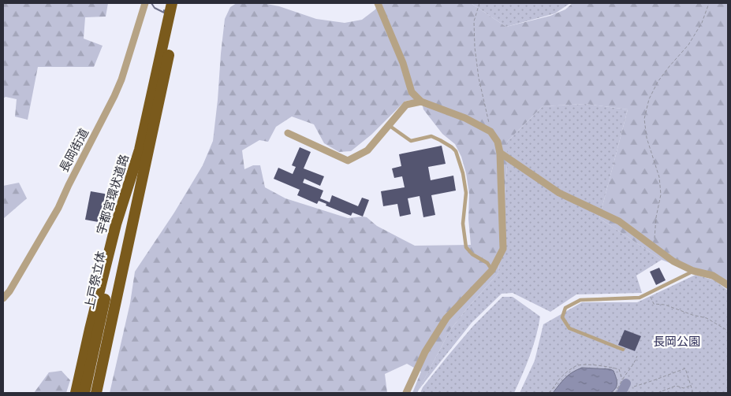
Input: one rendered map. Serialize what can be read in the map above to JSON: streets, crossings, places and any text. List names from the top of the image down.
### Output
{
  "streets": {
    "highway": ["宇都宮環状道路", "上戸祭立体"],
    "street": ["長岡街道"]
  },
  "crossings": [
    ["宇都宮環状道路", "上戸祭立体"]
  ],
  "parks": ["長岡公園"]
}
